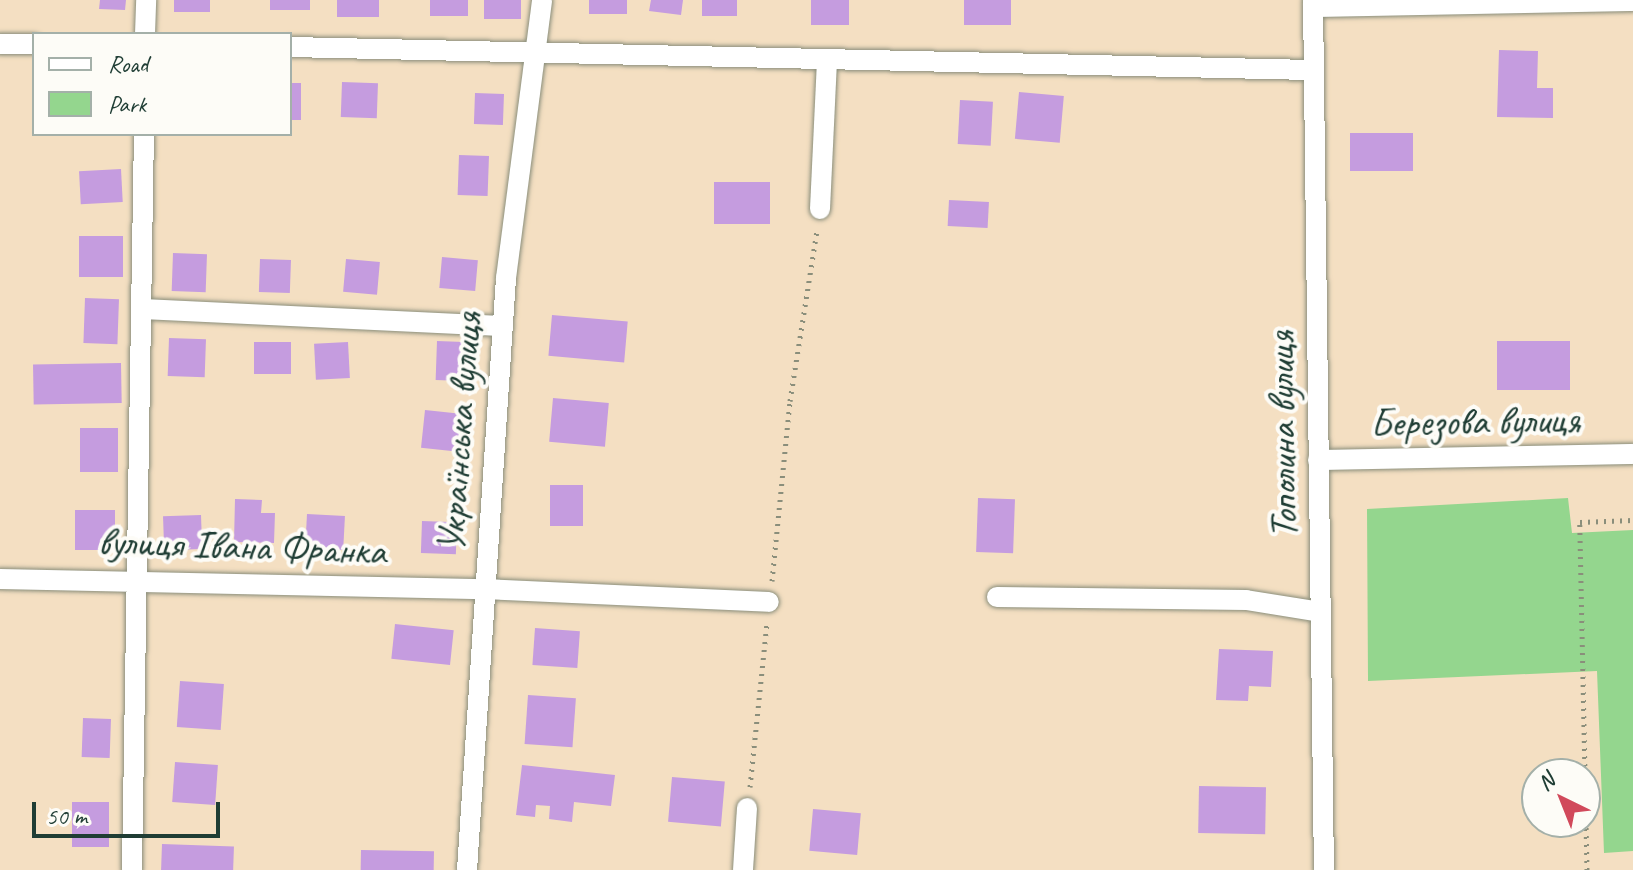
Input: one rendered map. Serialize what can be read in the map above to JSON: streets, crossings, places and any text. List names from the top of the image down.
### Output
{
  "streets": {
    "street": [
      "Березова вулиця",
      "Українська вулиця",
      "Тополина вулиця",
      "вулиця Івана Франка"
    ]
  },
  "crossings": [
    ["Березова вулиця", "Тополина вулиця"],
    ["Українська вулиця", "вулиця Івана Франка"]
  ],
  "legend": ["Road", "Park"],
  "scale_bar": "50 m",
  "north": "top left"
}
